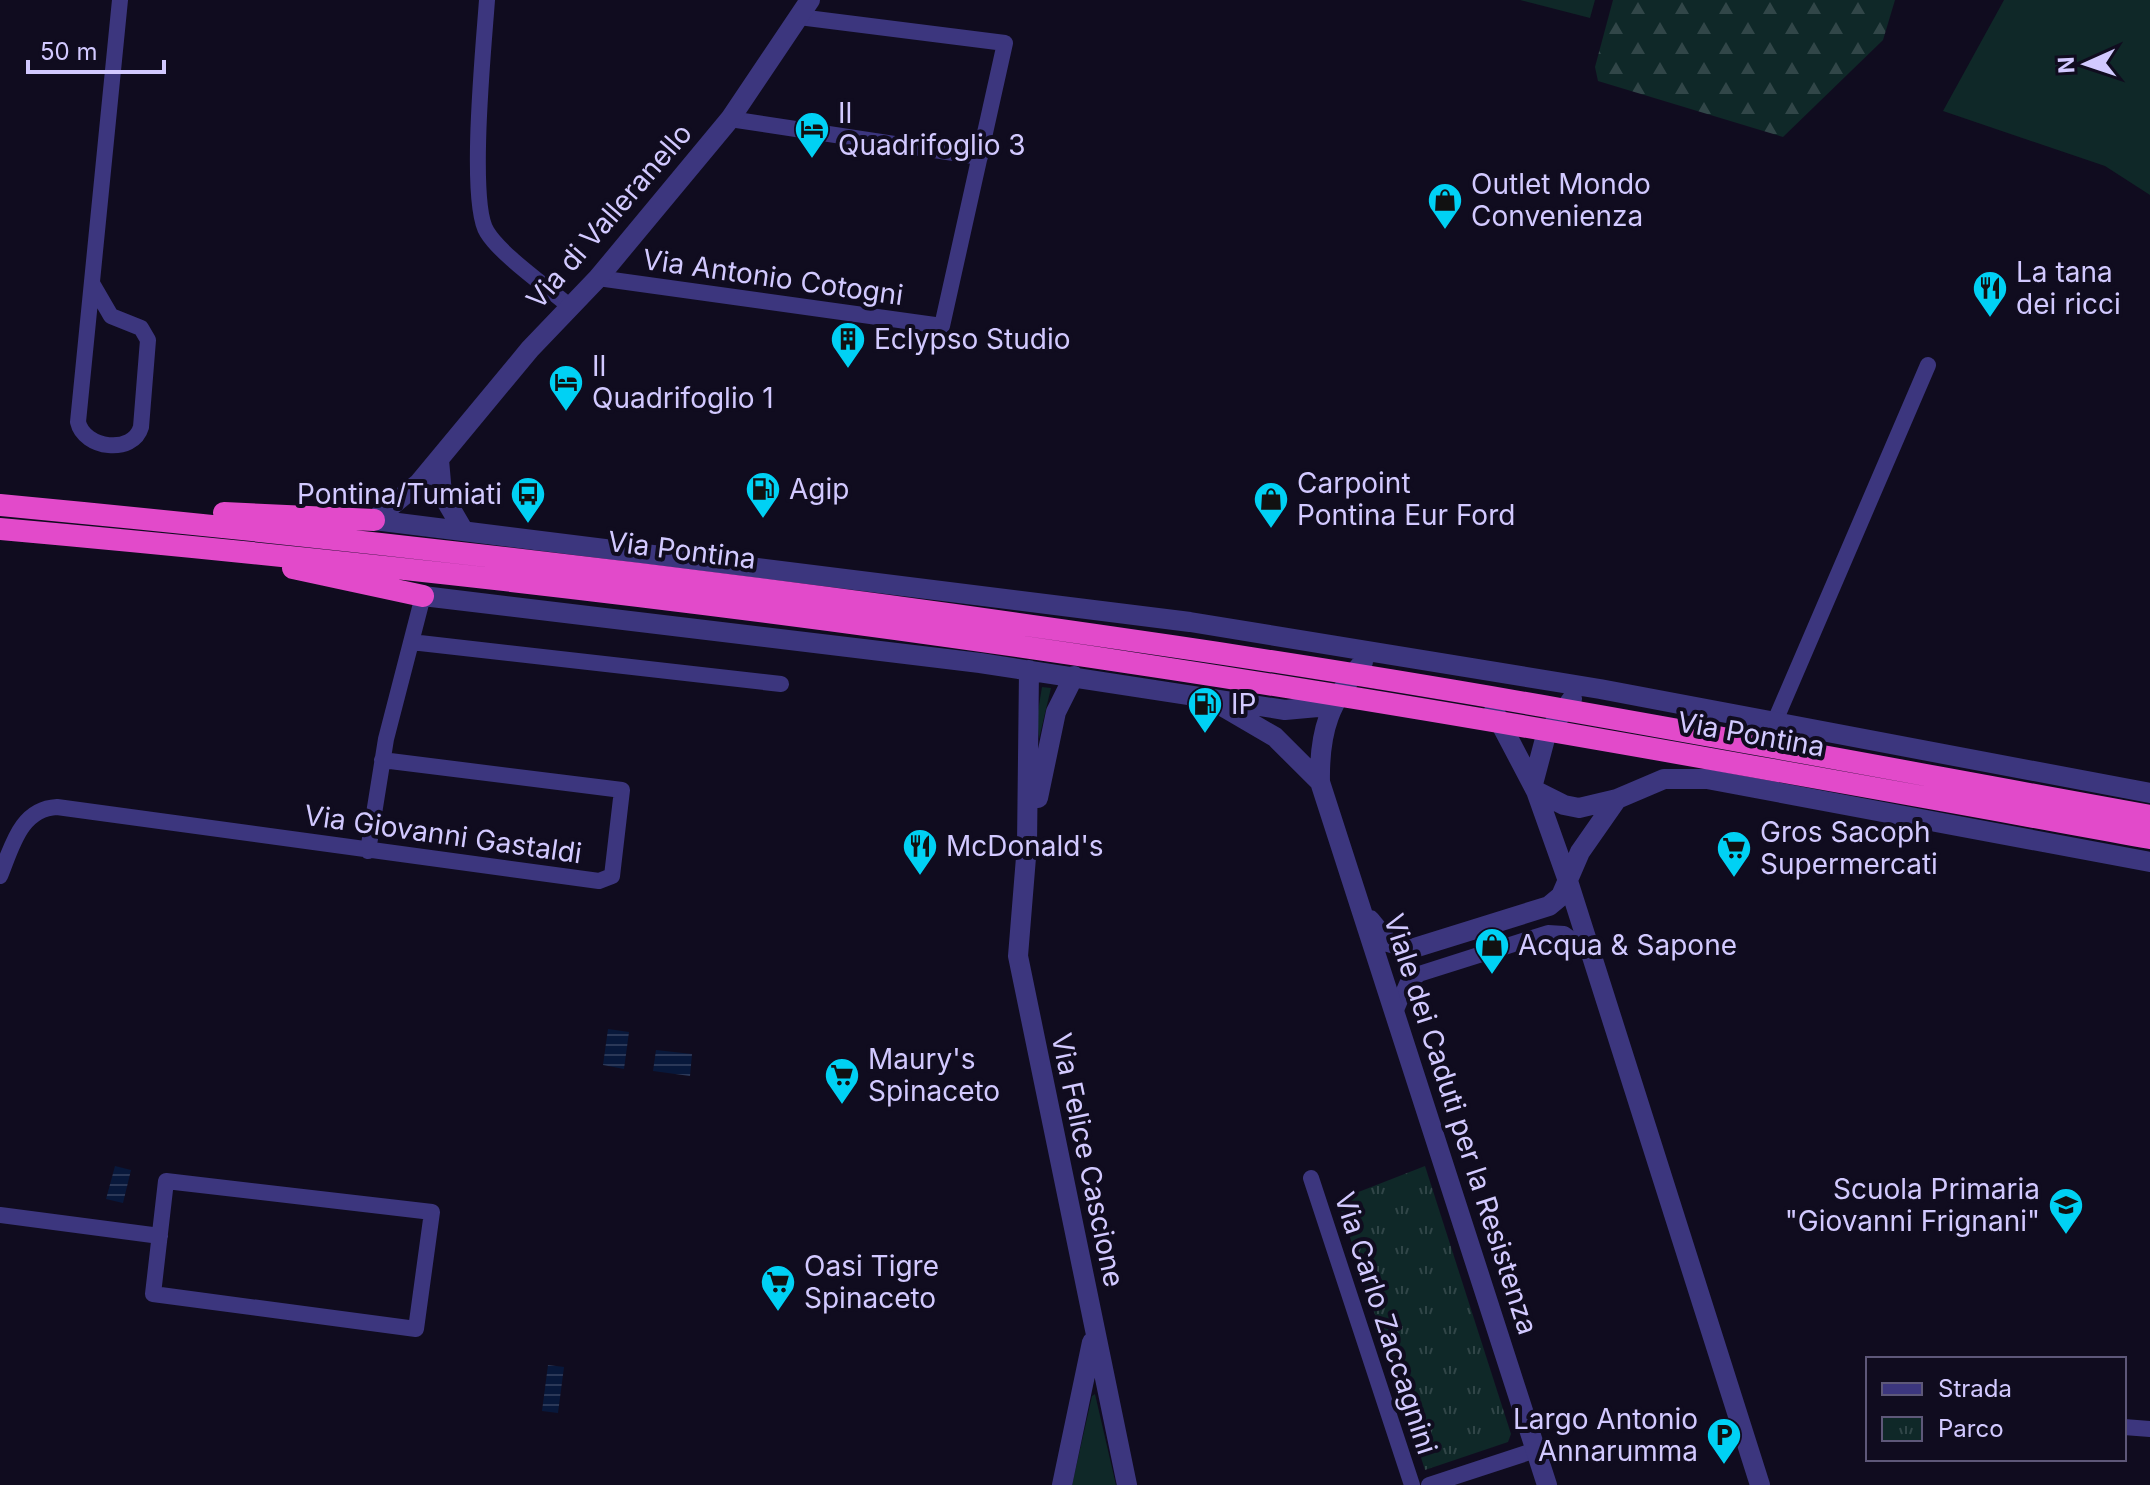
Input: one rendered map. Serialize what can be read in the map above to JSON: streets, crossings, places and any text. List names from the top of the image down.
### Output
{
  "streets": {
    "highway": ["Via Pontina"],
    "street": [
      "Via di Valleranello",
      "Via Antonio Cotogni",
      "Via Giovanni Gastaldi",
      "Viale dei Caduti per la Resistenza",
      "Via Felice Cascione",
      "Via Carlo Zaccagnini"
    ]
  },
  "crossings": [
    ["Via di Valleranello", "Via Antonio Cotogni"],
    ["Via di Valleranello", "Via Pontina"],
    ["Via Pontina", "Viale dei Caduti per la Resistenza"],
    ["Viale dei Caduti per la Resistenza", "Via Carlo Zaccagnini"]
  ],
  "places": {
    "hotel": ["Il Quadrifoglio 3", "Il Quadrifoglio 1"],
    "shop": ["Outlet Mondo Convenienza", "Carpoint Pontina Eur Ford", "Acqua & Sapone"],
    "restaurant": ["La tana dei ricci", "McDonald's"],
    "building": ["Eclypso Studio"],
    "fuel station": ["Agip", "IP"],
    "bus stop": ["Pontina/Tumiati"],
    "supermarket": ["Gros Sacoph Supermercati", "Maury's Spinaceto", "Oasi Tigre Spinaceto"],
    "school or university": ["Scuola Primaria \"Giovanni Frignani\""],
    "parking": ["Largo Antonio Annarumma"]
  },
  "legend": ["Strada", "Parco"],
  "scale_bar": "50 m",
  "north": "left"
}
